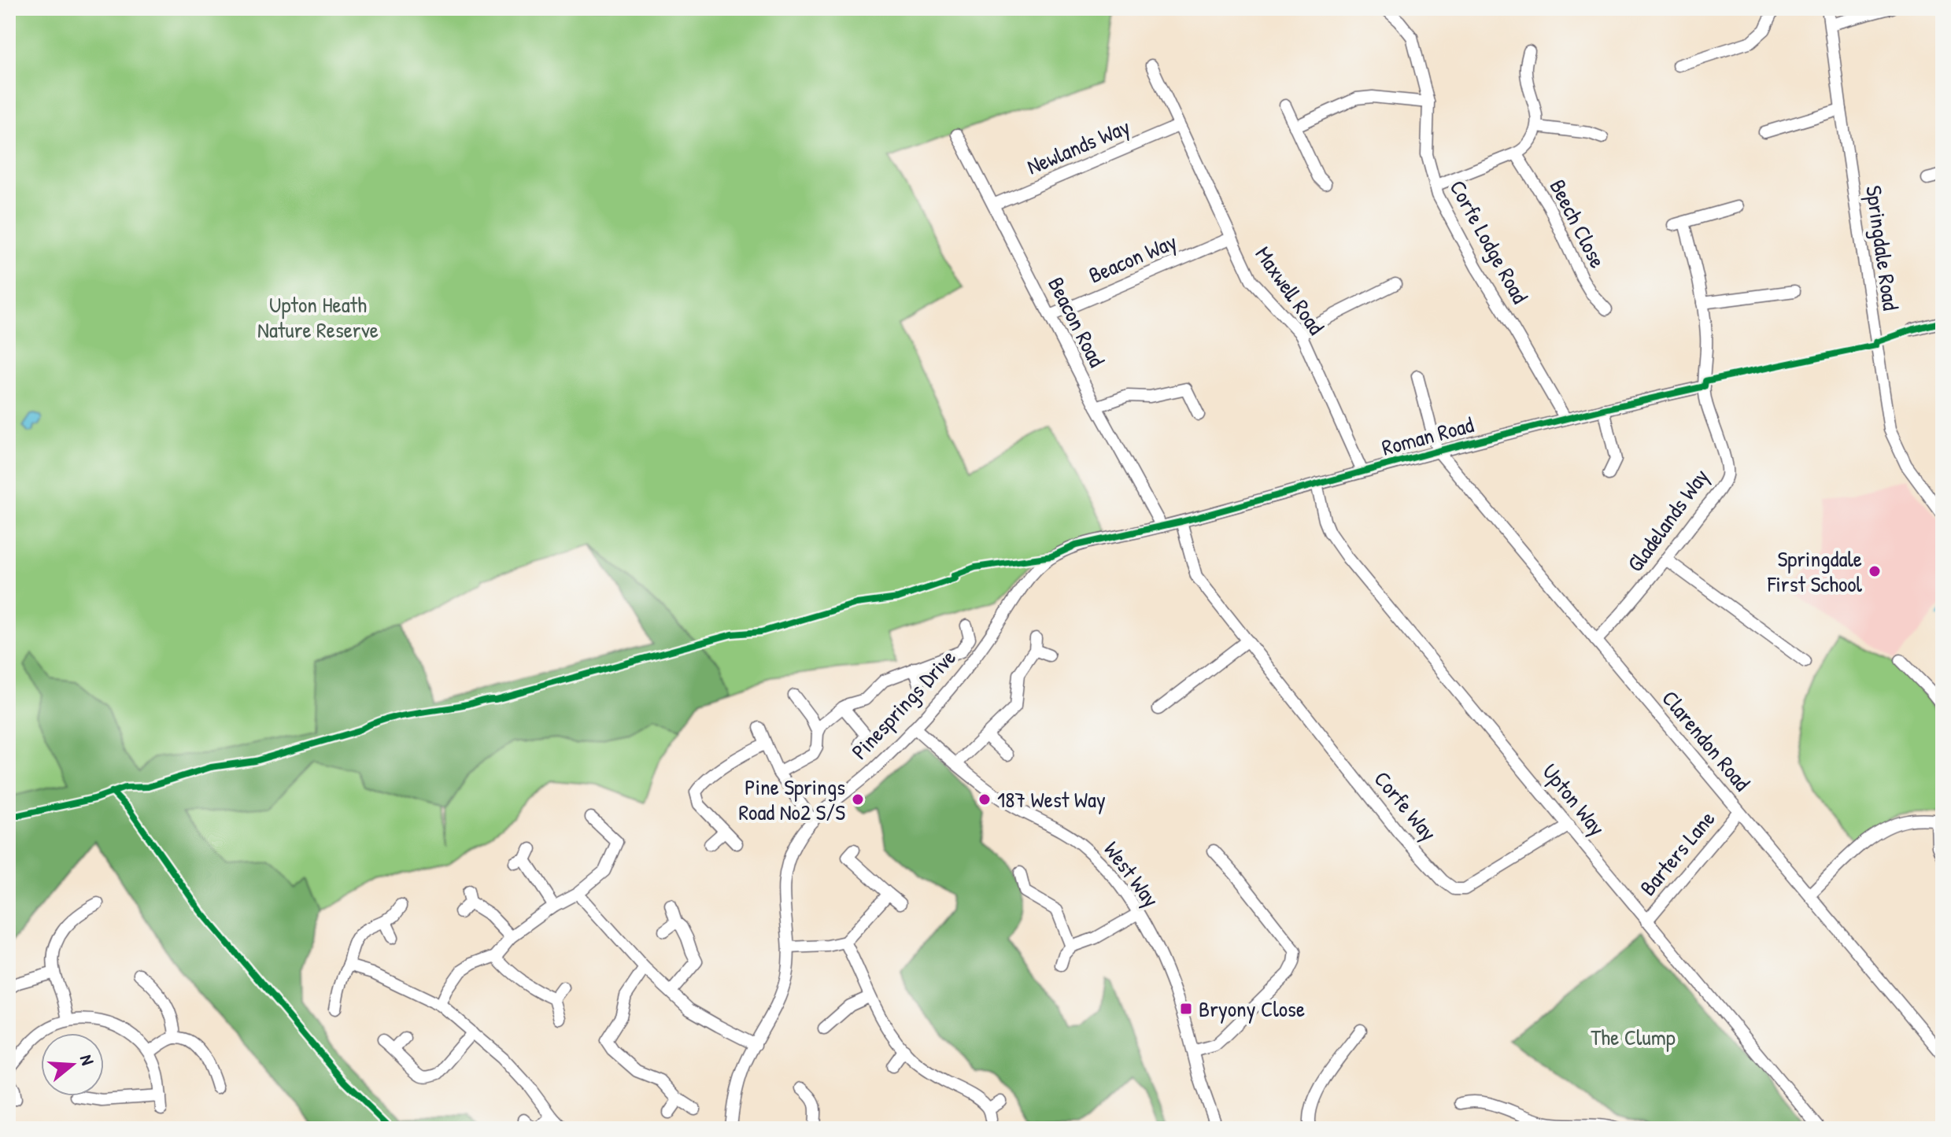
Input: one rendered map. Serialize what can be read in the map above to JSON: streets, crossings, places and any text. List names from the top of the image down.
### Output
{
  "streets": {
    "street": [
      "Newlands Way",
      "Beech Close",
      "Corfe Lodge Road",
      "Springdale Road",
      "Beacon Way",
      "Maxwell Road",
      "Beacon Road",
      "Roman Road",
      "Gladelands Way",
      "Pinesprings Drive",
      "Clarendon Road",
      "Upton Way",
      "Corfe Way",
      "Barters Lane",
      "West Way"
    ]
  },
  "crossings": [
    ["Newlands Way", "Maxwell Road"],
    ["Newlands Way", "Beacon Road"],
    ["Corfe Lodge Road", "Roman Road"],
    ["Beacon Way", "Maxwell Road"],
    ["Beacon Way", "Beacon Road"],
    ["Maxwell Road", "Roman Road"],
    ["Beacon Road", "Roman Road"],
    ["Beacon Road", "Pinesprings Drive"],
    ["Roman Road", "Gladelands Way"],
    ["Roman Road", "Pinesprings Drive"],
    ["Roman Road", "Clarendon Road"],
    ["Roman Road", "Upton Way"],
    ["Roman Road", "Corfe Way"],
    ["Gladelands Way", "Clarendon Road"],
    ["Pinesprings Drive", "West Way"],
    ["Clarendon Road", "Barters Lane"],
    ["Upton Way", "Corfe Way"],
    ["Upton Way", "Barters Lane"]
  ],
  "parks": ["Upton Heath Nature Reserve", "The Clump"],
  "places": {
    "other": ["Springdale First School", "Pine Springs Road No2 S/S", "187 West Way"],
    "transit": ["Bryony Close"]
  },
  "north": "right"
}
